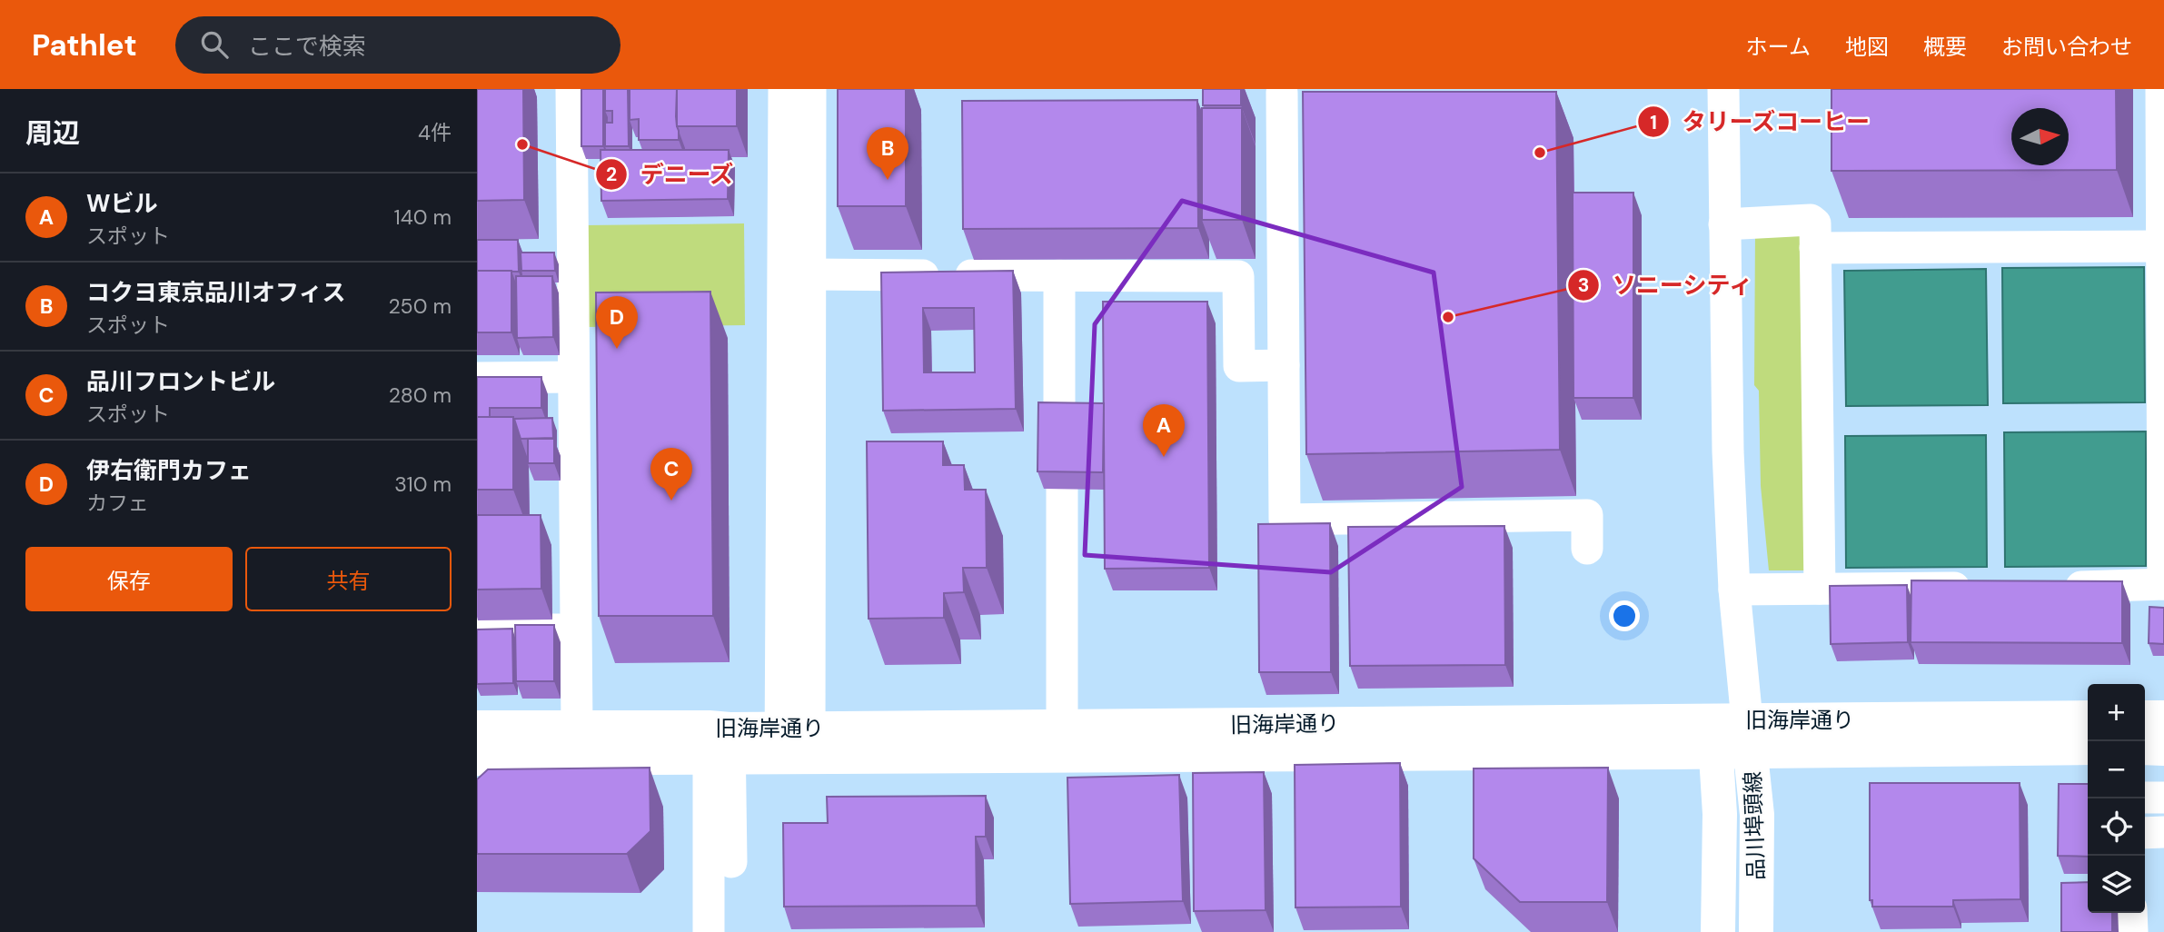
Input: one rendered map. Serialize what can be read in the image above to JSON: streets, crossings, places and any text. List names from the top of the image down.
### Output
{
  "streets": {
    "main road": ["旧海岸通り", "品川埠頭線"]
  },
  "crossings": [
    ["旧海岸通り", "品川埠頭線"]
  ],
  "places": ["デニーズ", "タリーズコーヒー", "ソニーシティ"],
  "north": "right",
  "page": {
    "header": "Pathlet",
    "search": "ここで検索",
    "nav": [
      "ホーム",
      "地図",
      "概要",
      "お問い合わせ"
    ],
    "heading": ["周辺", "4件"],
    "pins": [
      "B",
      "D",
      "A",
      "C"
    ],
    "list": [
      {
        "mark": "A",
        "name": "Wビル",
        "note": "スポット",
        "value": "140 m"
      },
      {
        "mark": "B",
        "name": "コクヨ東京品川オフィス",
        "note": "スポット",
        "value": "250 m"
      },
      {
        "mark": "C",
        "name": "品川フロントビル",
        "note": "スポット",
        "value": "280 m"
      },
      {
        "mark": "D",
        "name": "伊右衛門カフェ",
        "note": "カフェ",
        "value": "310 m"
      }
    ],
    "buttons": ["保存", "共有"],
    "map_buttons": ["+", "−"]
  }
}
